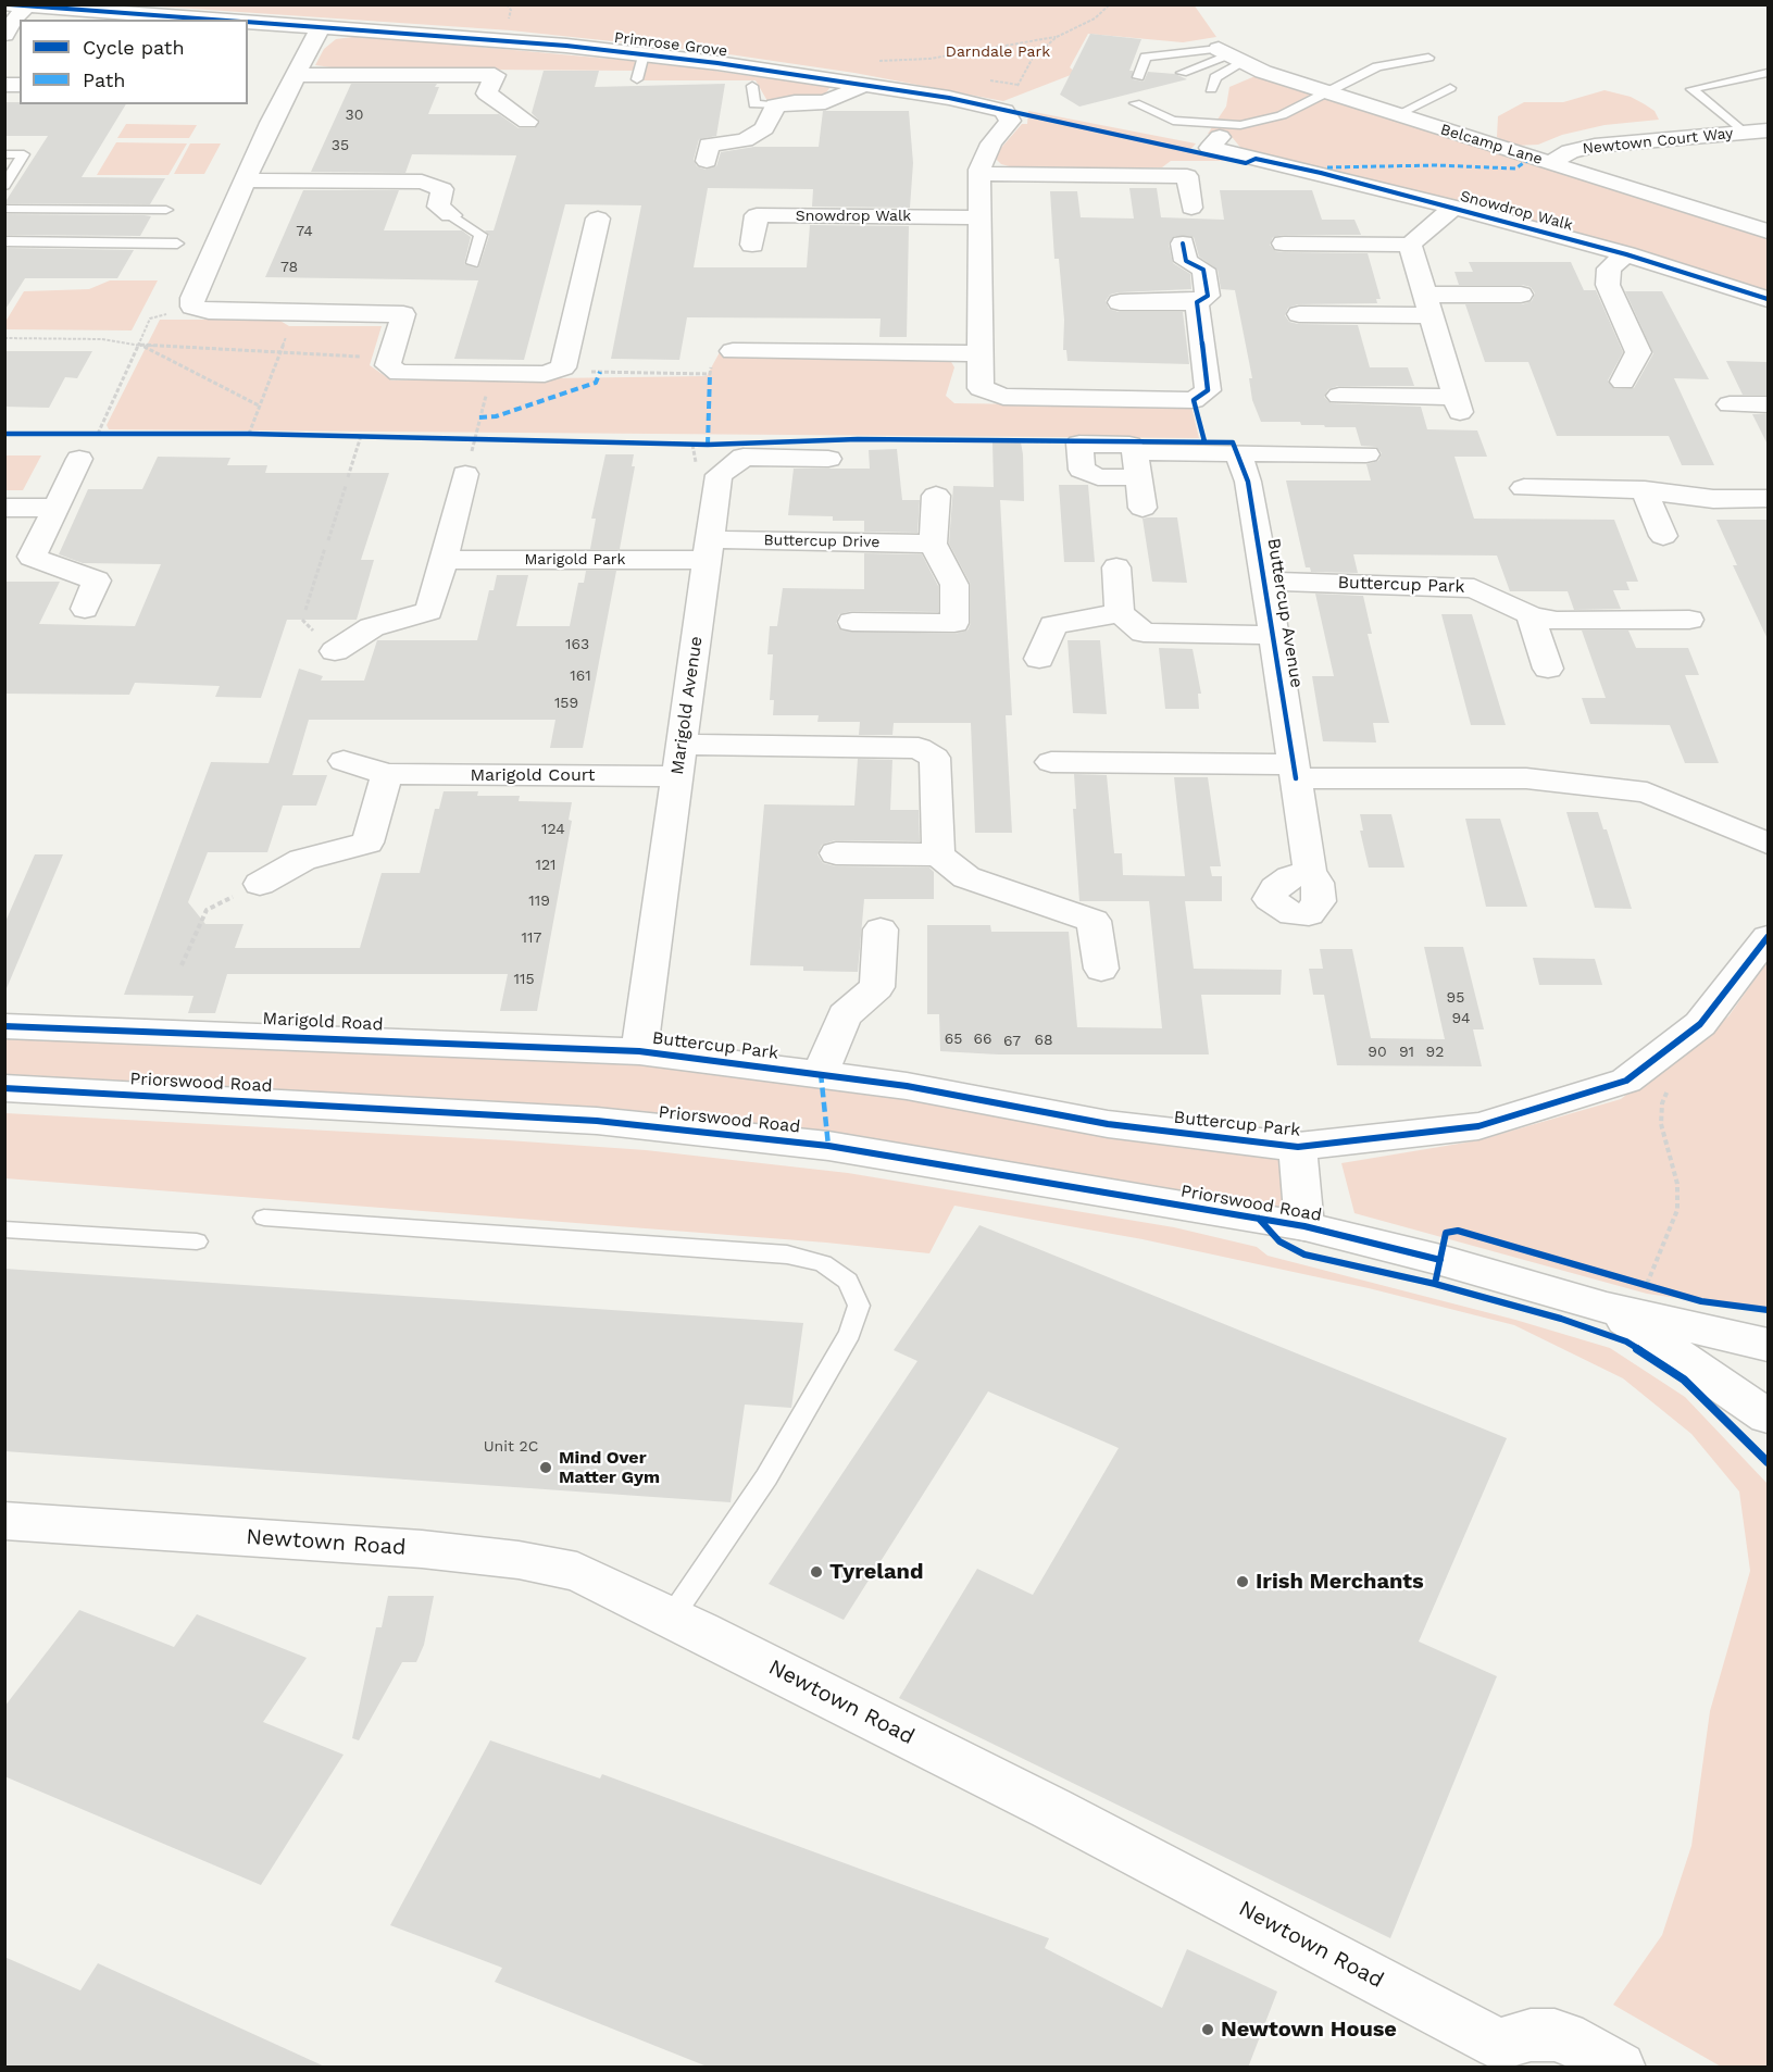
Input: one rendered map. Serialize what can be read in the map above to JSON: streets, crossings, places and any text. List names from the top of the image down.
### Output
{
  "streets": {
    "street": [
      "Primrose Grove",
      "Newtown Court Way",
      "Belcamp Lane",
      "Snowdrop Walk",
      "Buttercup Drive",
      "Marigold Park",
      "Buttercup Park",
      "Buttercup Avenue",
      "Marigold Avenue",
      "Marigold Court",
      "Marigold Road",
      "Priorswood Road",
      "Newtown Road"
    ]
  },
  "crossings": [
    ["Newtown Court Way", "Belcamp Lane"],
    ["Buttercup Drive", "Marigold Park"],
    ["Buttercup Drive", "Marigold Avenue"],
    ["Marigold Park", "Marigold Avenue"],
    ["Buttercup Park", "Buttercup Avenue"],
    ["Buttercup Park", "Marigold Avenue"],
    ["Buttercup Park", "Marigold Road"],
    ["Buttercup Park", "Priorswood Road"],
    ["Marigold Avenue", "Marigold Court"],
    ["Marigold Avenue", "Marigold Road"]
  ],
  "parks": ["Darndale Park"],
  "places": [
    "Mind Over Matter Gym",
    "Tyreland",
    "Irish Merchants",
    "Newtown House"
  ],
  "house_numbers": [
    "30",
    "35",
    "74",
    "78",
    "163",
    "161",
    "159",
    "124",
    "121",
    "119",
    "117",
    "115",
    "95",
    "94",
    "65",
    "66",
    "68",
    "67",
    "90",
    "91",
    "92",
    "Unit 2C"
  ],
  "legend": ["Cycle path", "Path"]
}
